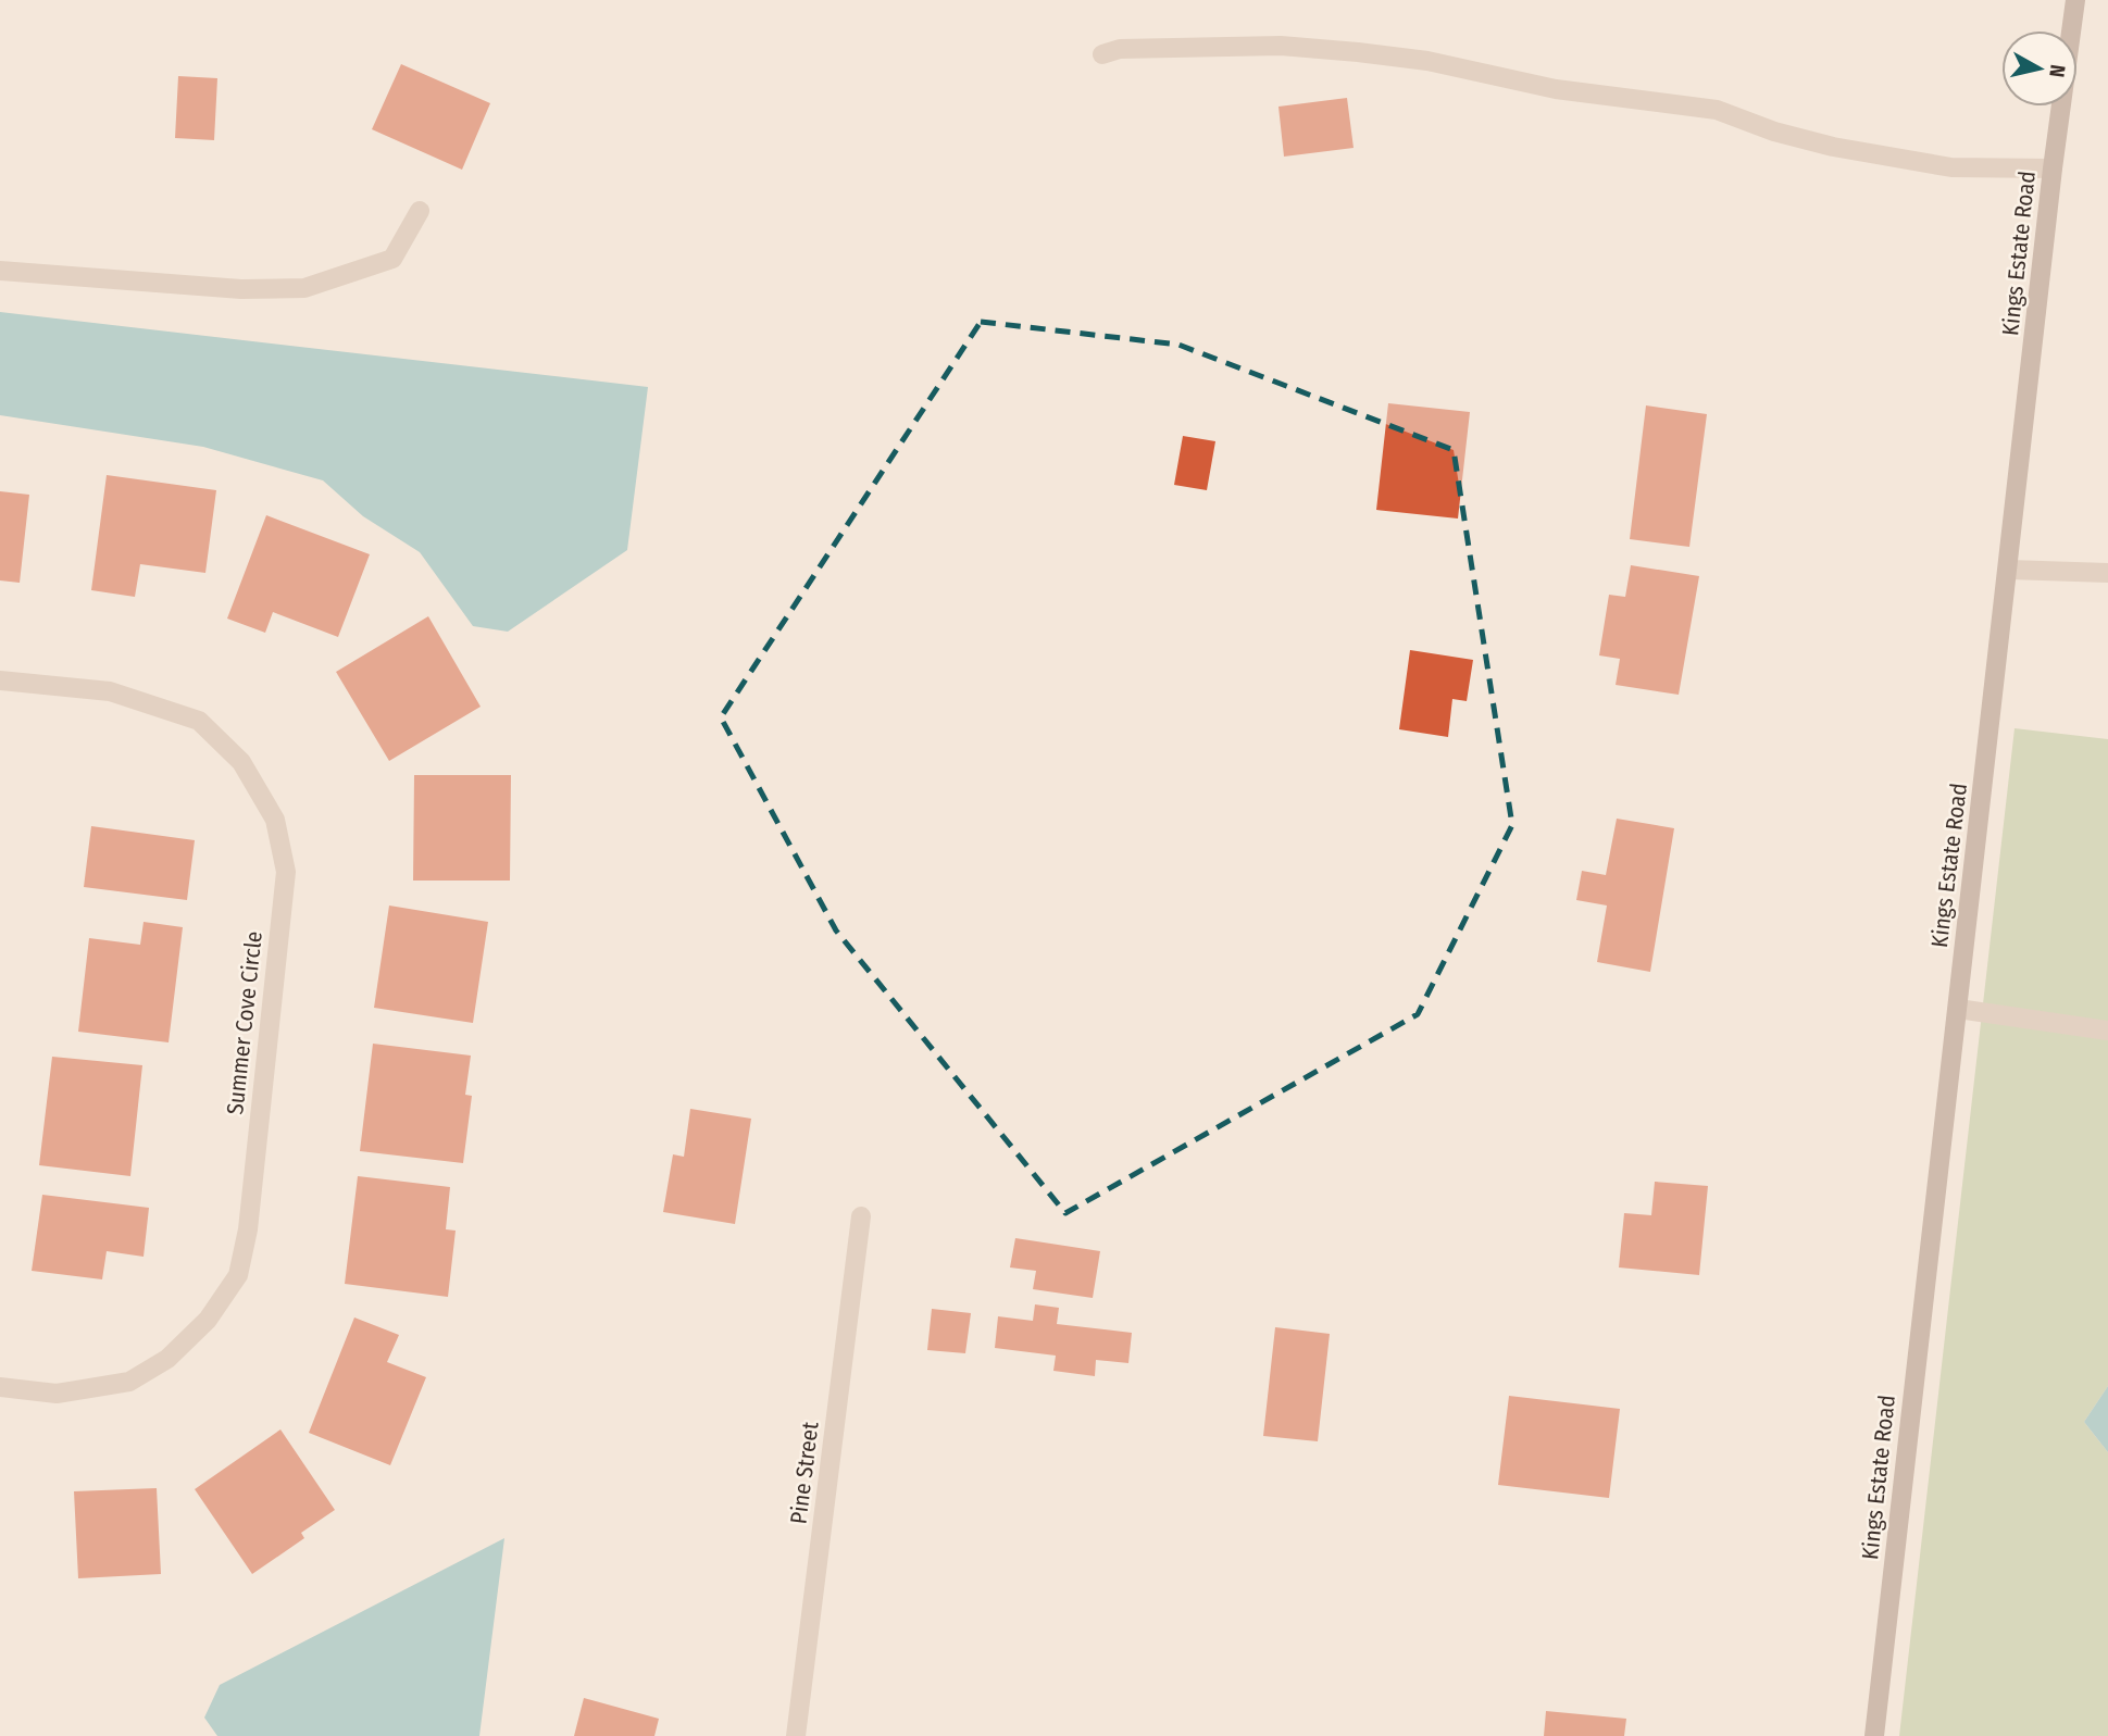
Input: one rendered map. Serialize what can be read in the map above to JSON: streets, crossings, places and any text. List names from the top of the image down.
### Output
{
  "streets": {
    "street": ["Kings Estate Road", "Summer Cove Circle", "Pine Street"]
  },
  "north": "right"
}
